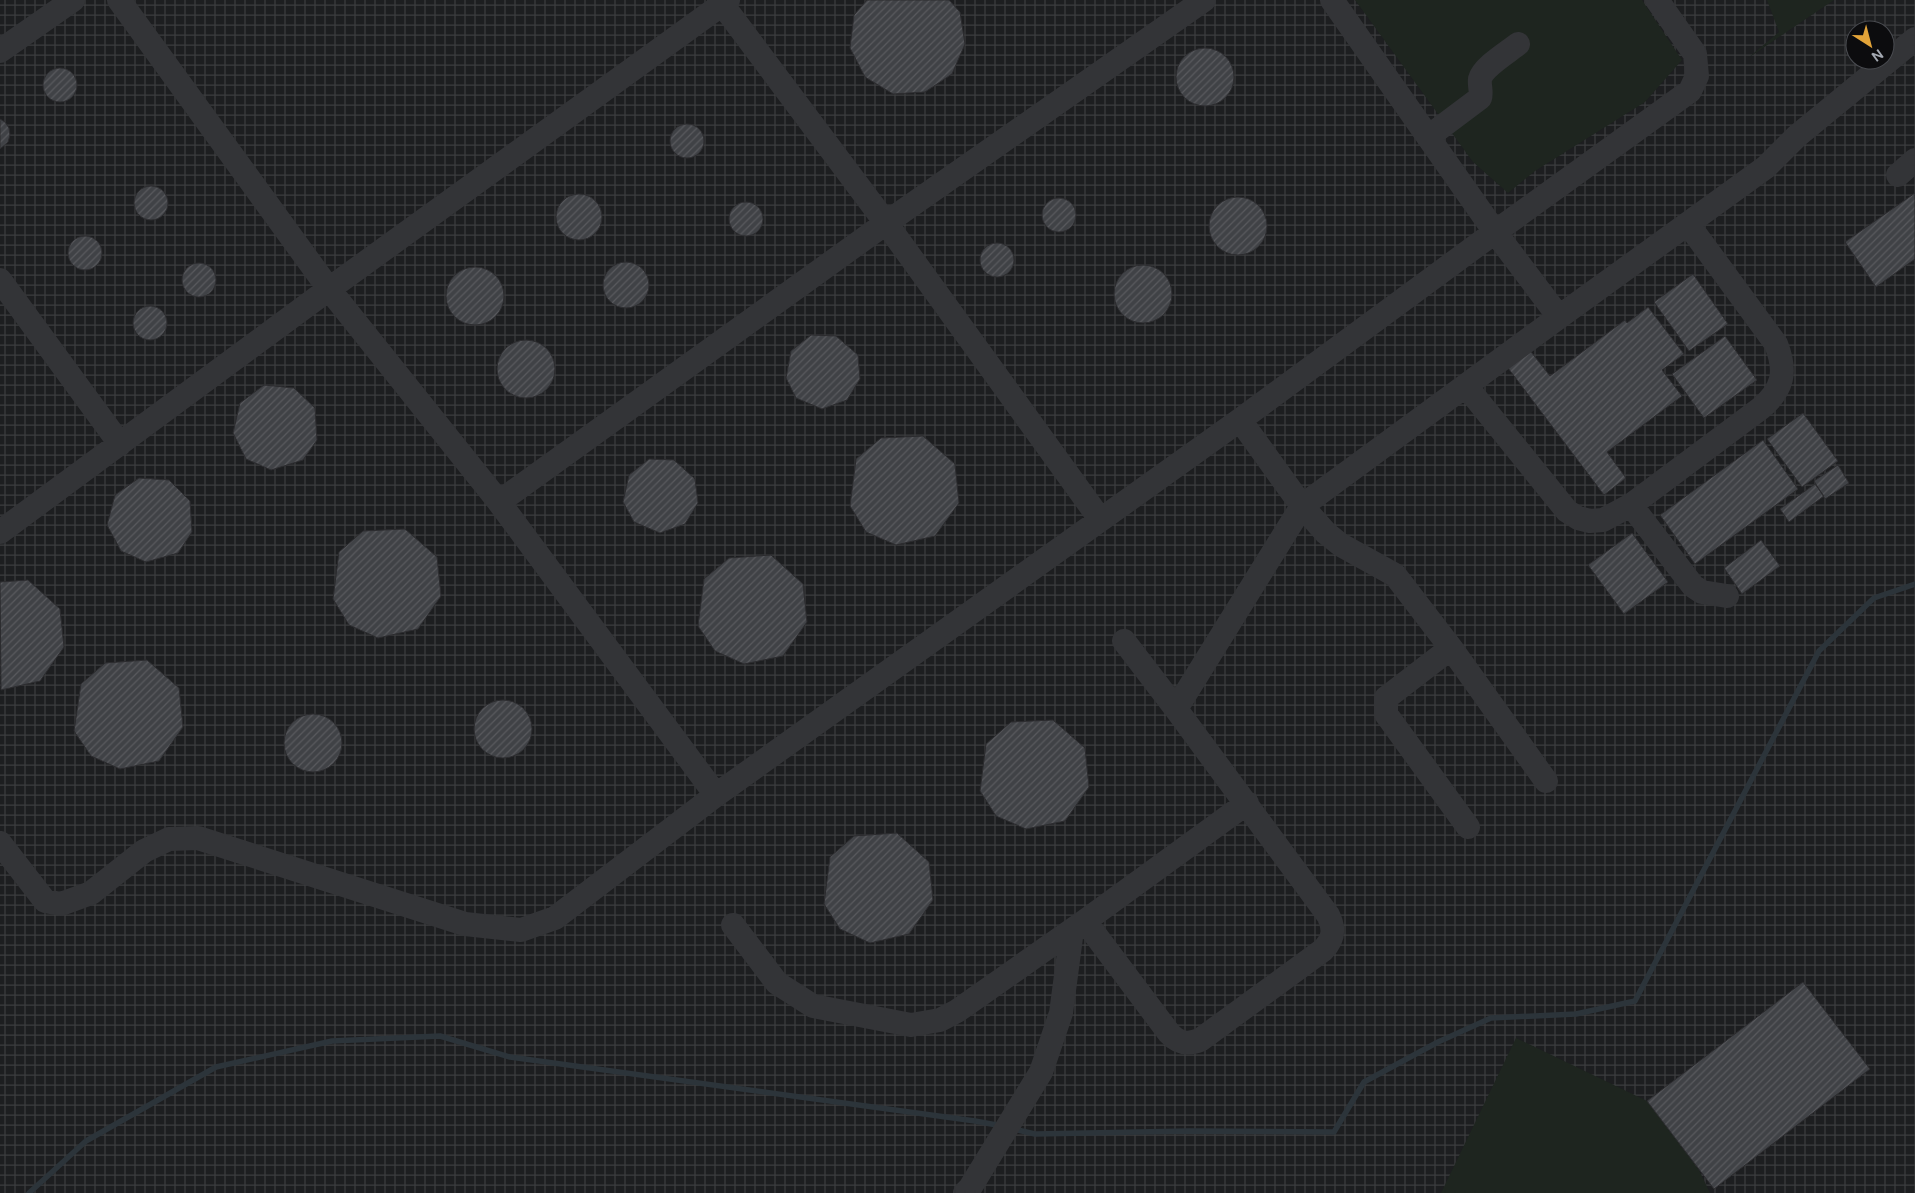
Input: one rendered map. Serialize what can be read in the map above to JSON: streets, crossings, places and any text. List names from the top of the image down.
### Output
{
  "north": "bottom right"
}
